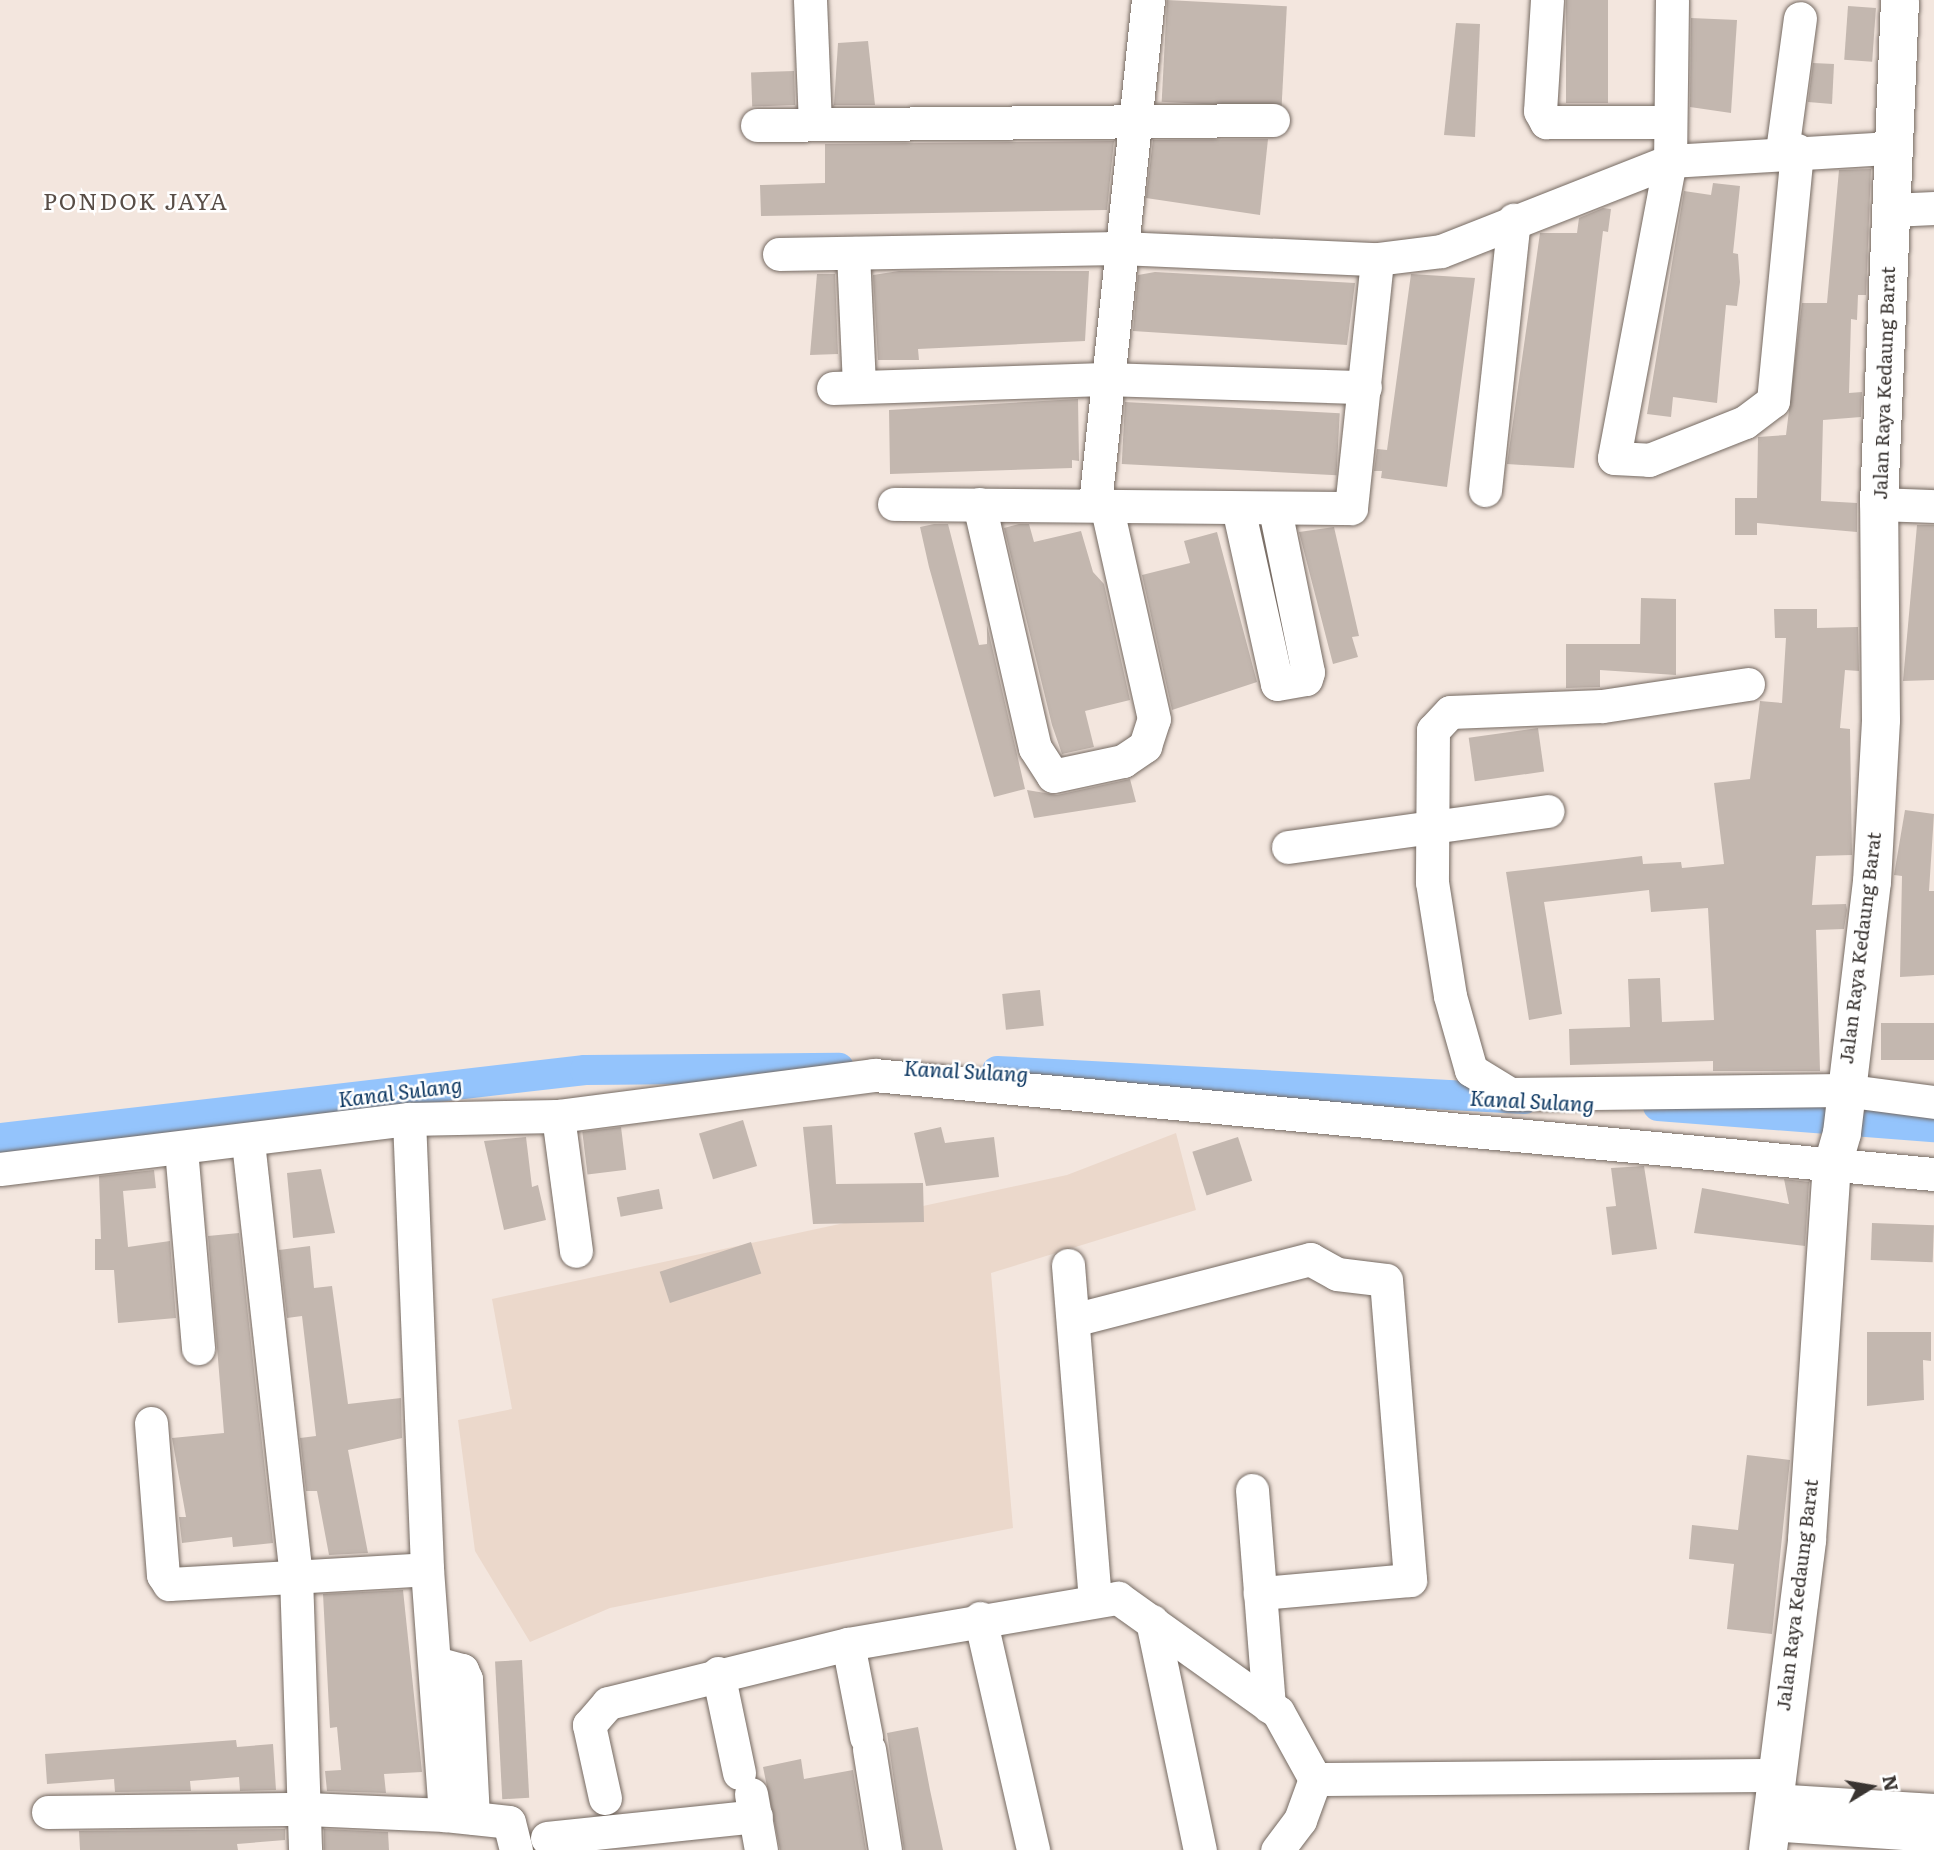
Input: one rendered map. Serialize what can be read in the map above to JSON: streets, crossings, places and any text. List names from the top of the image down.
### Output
{
  "streets": {
    "street": ["Jalan Raya Kedaung Barat"]
  },
  "districts": ["PONDOK JAYA"],
  "water": ["Kanal Sulang"],
  "north": "right"
}
